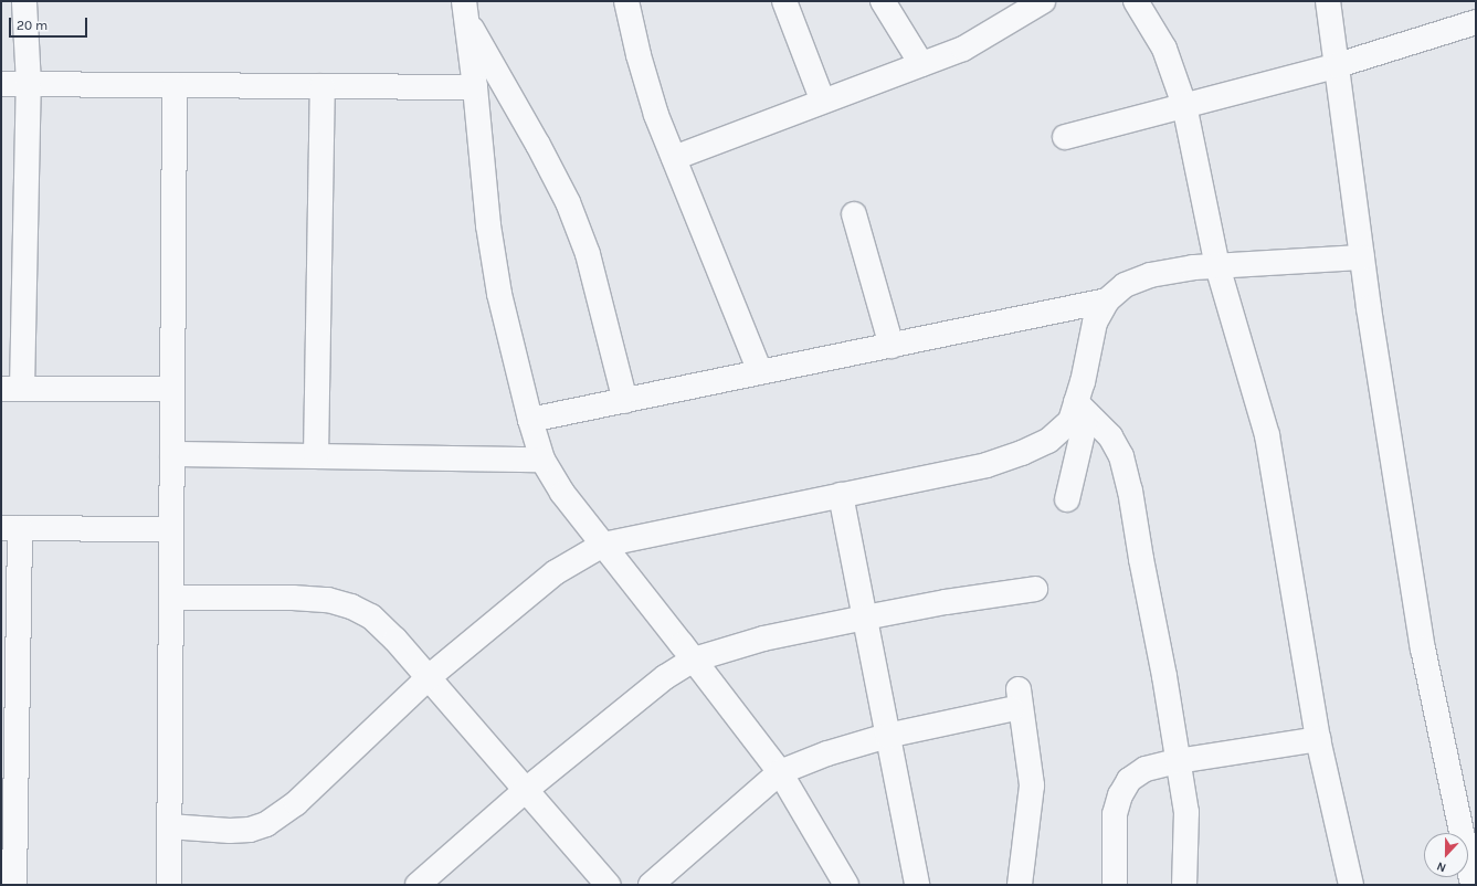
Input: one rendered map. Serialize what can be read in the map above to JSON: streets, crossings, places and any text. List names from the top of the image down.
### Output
{
  "scale_bar": "20 m",
  "north": "bottom"
}
